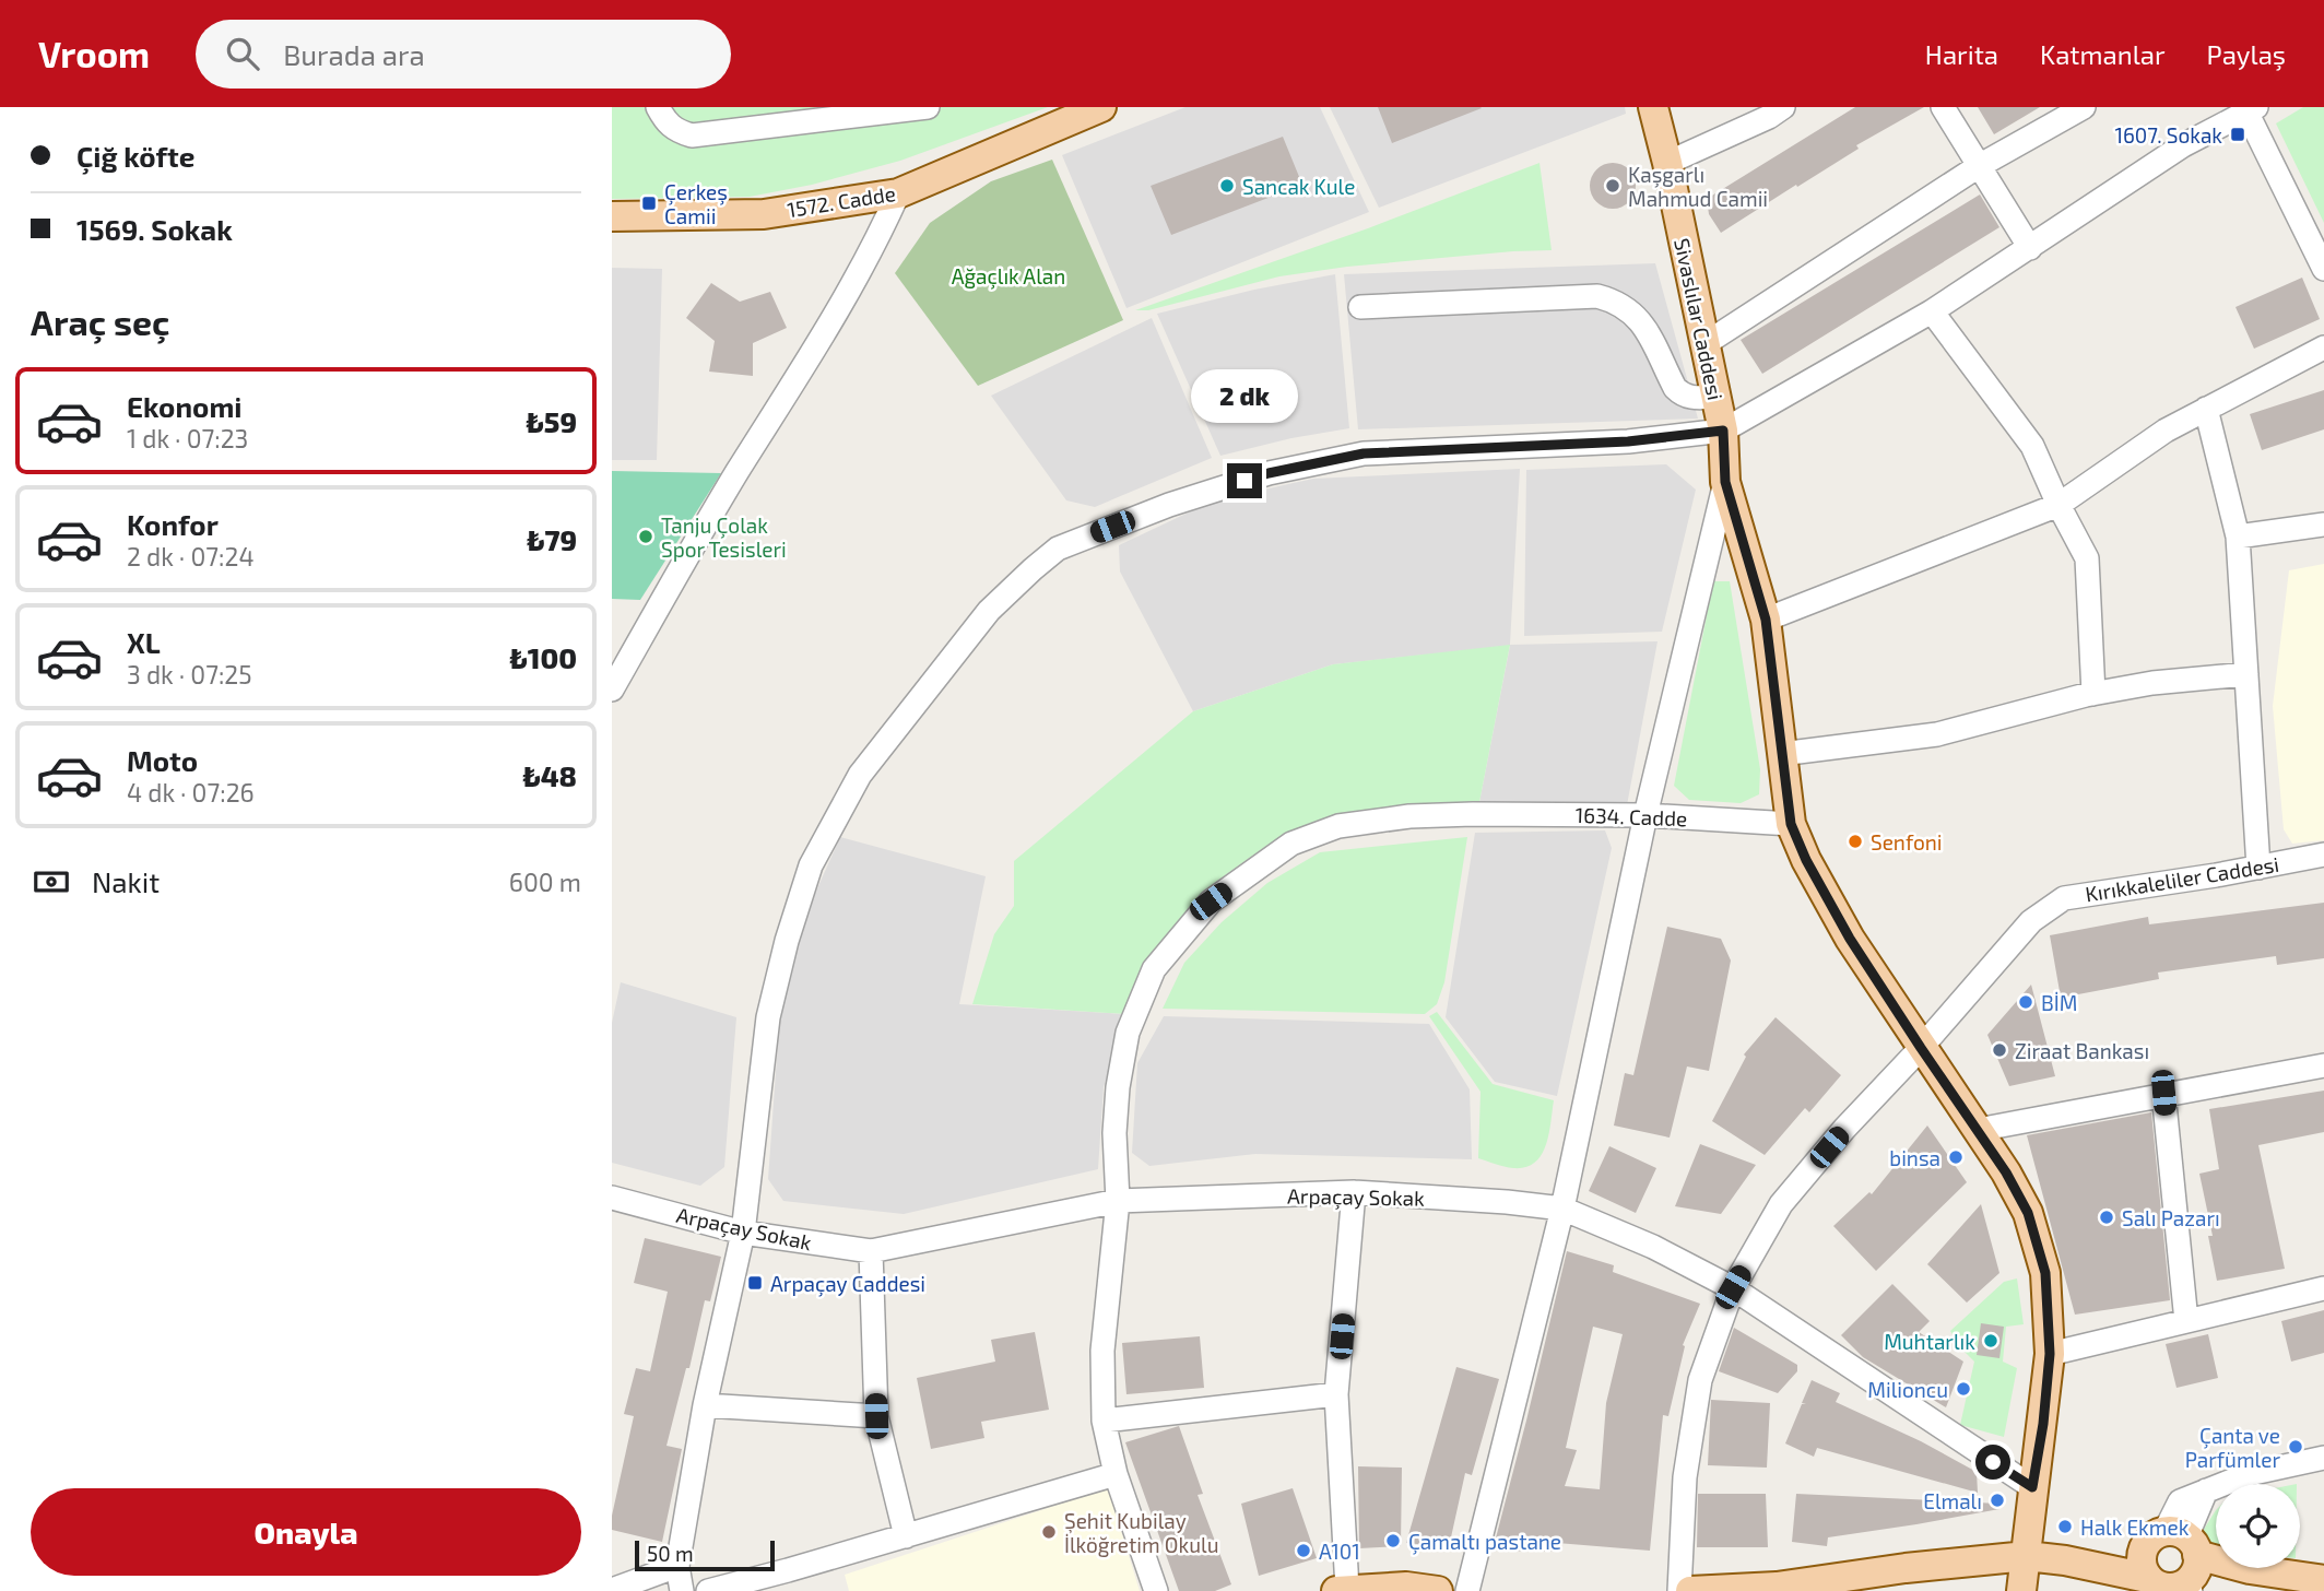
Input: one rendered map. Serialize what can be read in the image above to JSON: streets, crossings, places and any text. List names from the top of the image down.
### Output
{
  "streets": {
    "main road": ["1572. Cadde", "Sivaslılar Caddesi"],
    "street": ["1634. Cadde", "Kırıkkaleliler Caddesi", "Arpaçay Sokak"]
  },
  "crossings": [
    ["Sivaslılar Caddesi", "1634. Cadde"],
    ["Sivaslılar Caddesi", "Kırıkkaleliler Caddesi"],
    ["Sivaslılar Caddesi", "Arpaçay Sokak"],
    ["1634. Cadde", "Arpaçay Sokak"],
    ["Kırıkkaleliler Caddesi", "Arpaçay Sokak"]
  ],
  "parks": ["Ağaçlık Alan"],
  "places": {
    "transit": ["1607. Sokak", "Çerkeş Camii", "Arpaçay Caddesi"],
    "other": [
      "Sancak Kule",
      "Kaşgarlı Mahmud Camii",
      "Tanju Çolak Spor Tesisleri",
      "Senfoni",
      "BİM",
      "Ziraat Bankası",
      "binsa",
      "Salı Pazarı",
      "Muhtarlık",
      "Milioncu",
      "Çanta ve Parfümler",
      "Elmalı",
      "Halk Ekmek",
      "Şehit Kubilay İlköğretim Okulu",
      "Çamaltı pastane",
      "A101"
    ]
  },
  "scale_bar": "50 m",
  "page": {
    "header": "Vroom",
    "search": "Burada ara",
    "nav": ["Harita", "Katmanlar", "Paylaş"],
    "banner": ["Çiğ köfte", "1569. Sokak"],
    "heading": "Araç seç",
    "list": [
      {
        "name": "Ekonomi",
        "note": "1 dk · 07:23",
        "value": "₺59"
      },
      {
        "name": "Konfor",
        "note": "2 dk · 07:24",
        "value": "₺79"
      },
      {
        "name": "XL",
        "note": "3 dk · 07:25",
        "value": "₺100"
      },
      {
        "name": "Moto",
        "note": "4 dk · 07:26",
        "value": "₺48"
      }
    ],
    "bubble": "2 dk",
    "pay": ["Nakit", "600 m"],
    "buttons": "Onayla",
    "scale": "50 m"
  }
}
